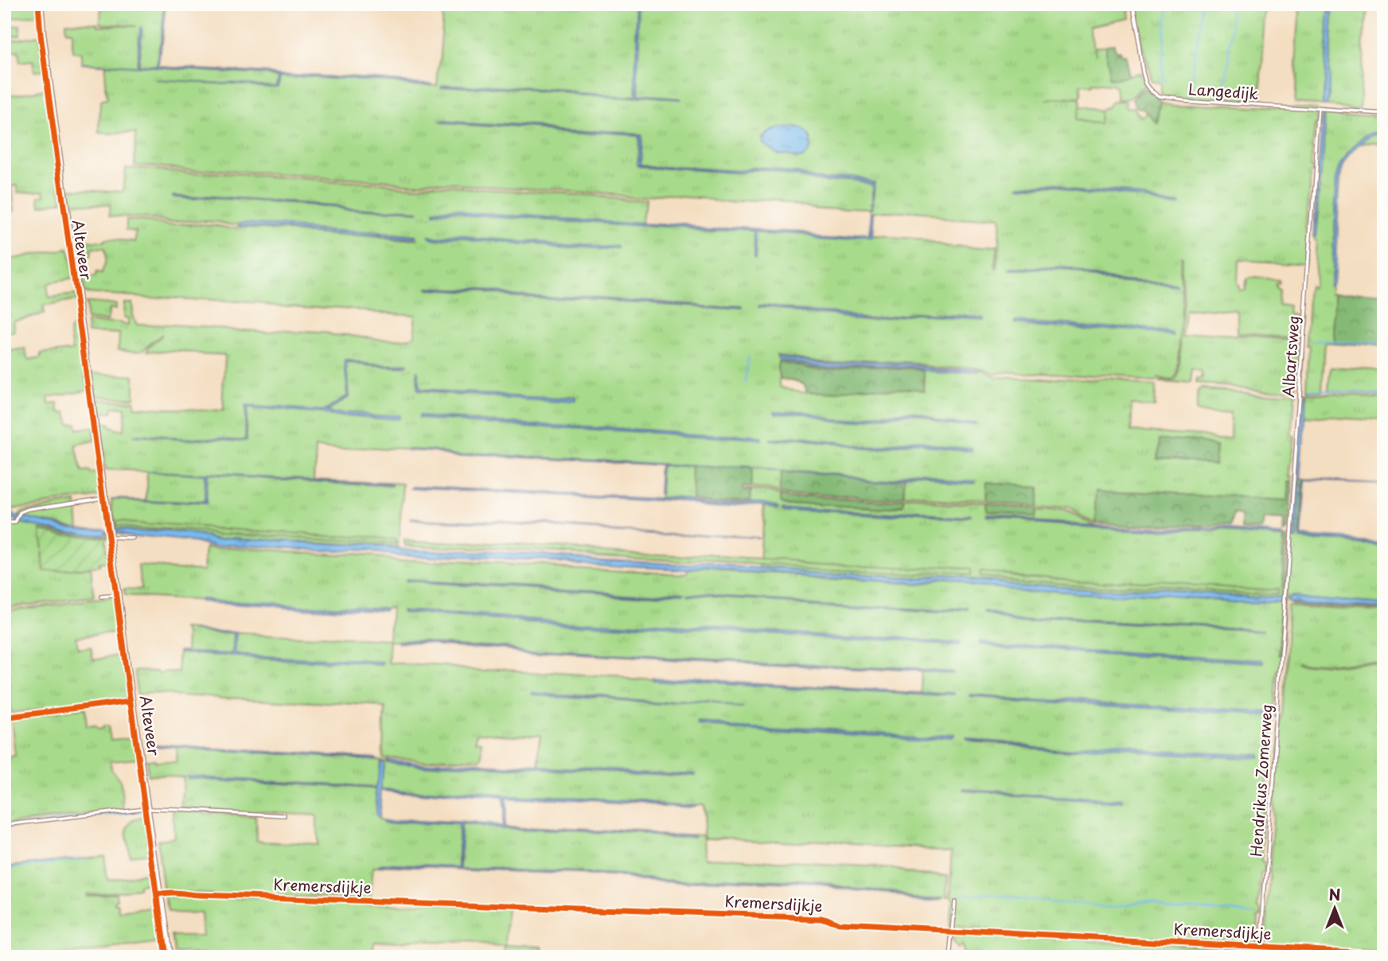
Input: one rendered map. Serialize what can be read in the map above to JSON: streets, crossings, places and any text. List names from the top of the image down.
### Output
{
  "streets": {
    "street": [
      "Langedijk",
      "Alteveer",
      "Albartsweg",
      "Hendrikus Zomerweg"
    ],
    "cycle path": ["Kremersdijkje"]
  },
  "crossings": [
    ["Langedijk", "Albartsweg"],
    ["Albartsweg", "Hendrikus Zomerweg"]
  ],
  "north": "top"
}
